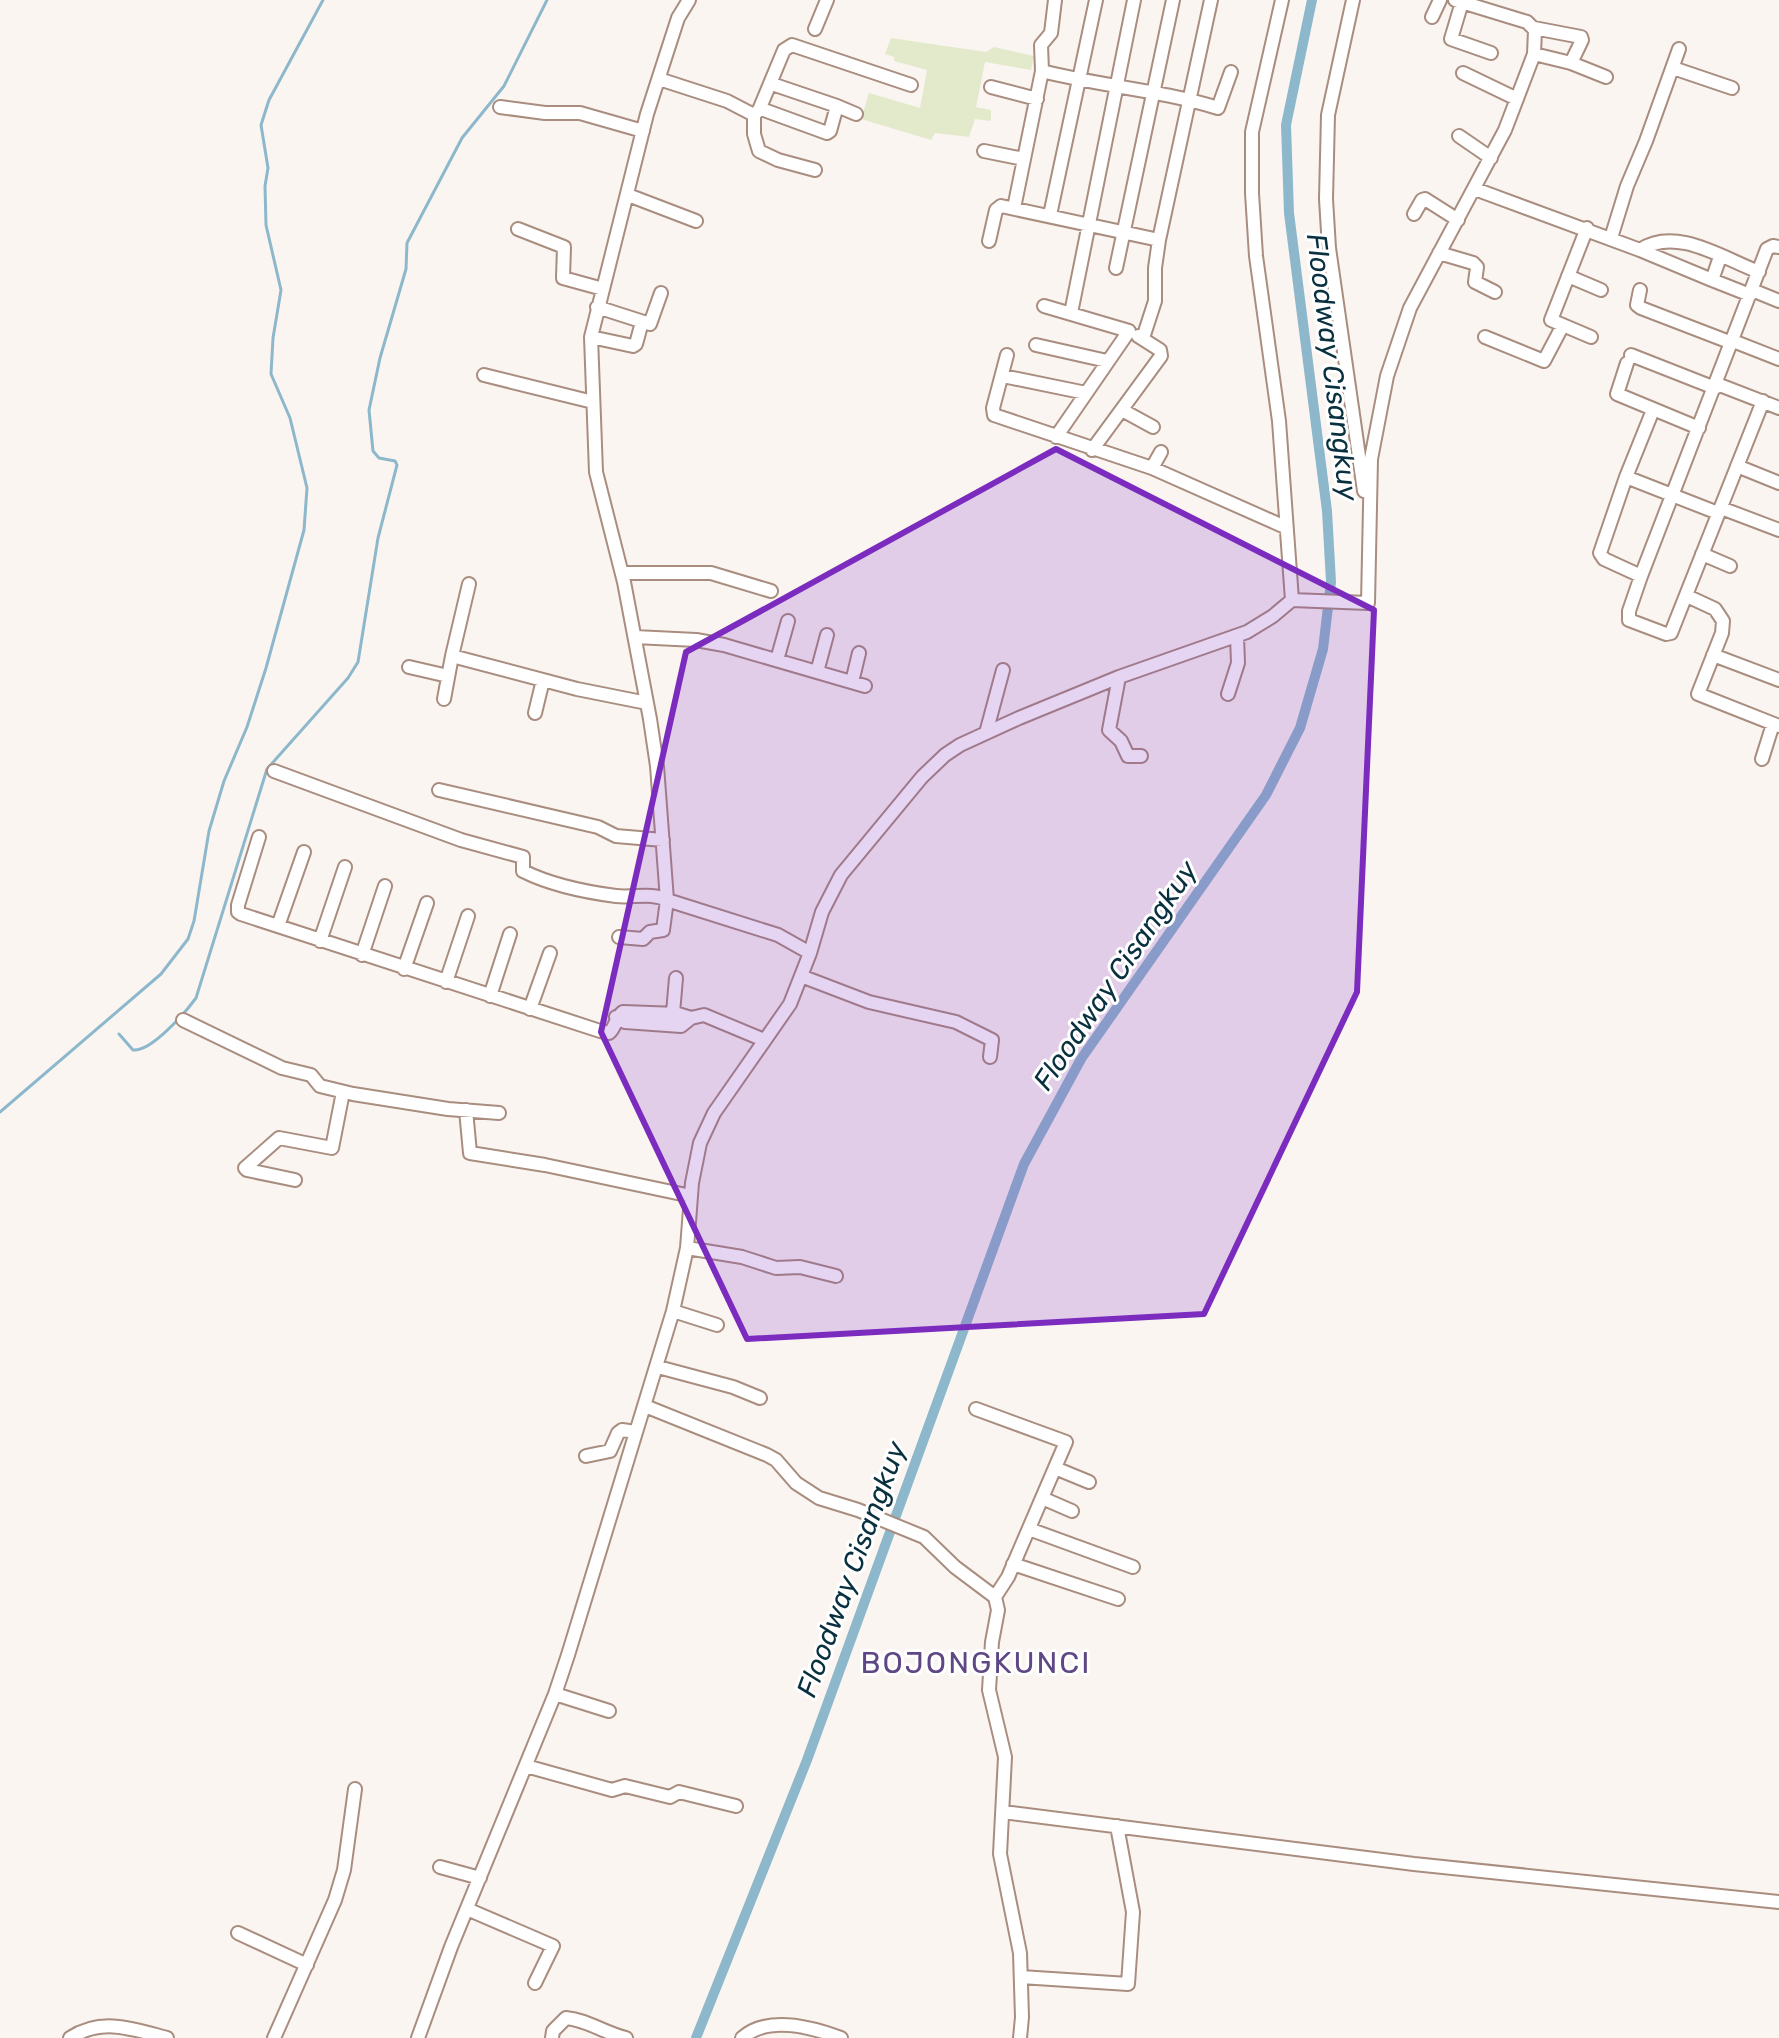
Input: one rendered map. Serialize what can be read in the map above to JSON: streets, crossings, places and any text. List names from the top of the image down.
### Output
{
  "districts": ["BOJONGKUNCI"],
  "water": ["Floodway Cisangkuy"]
}
